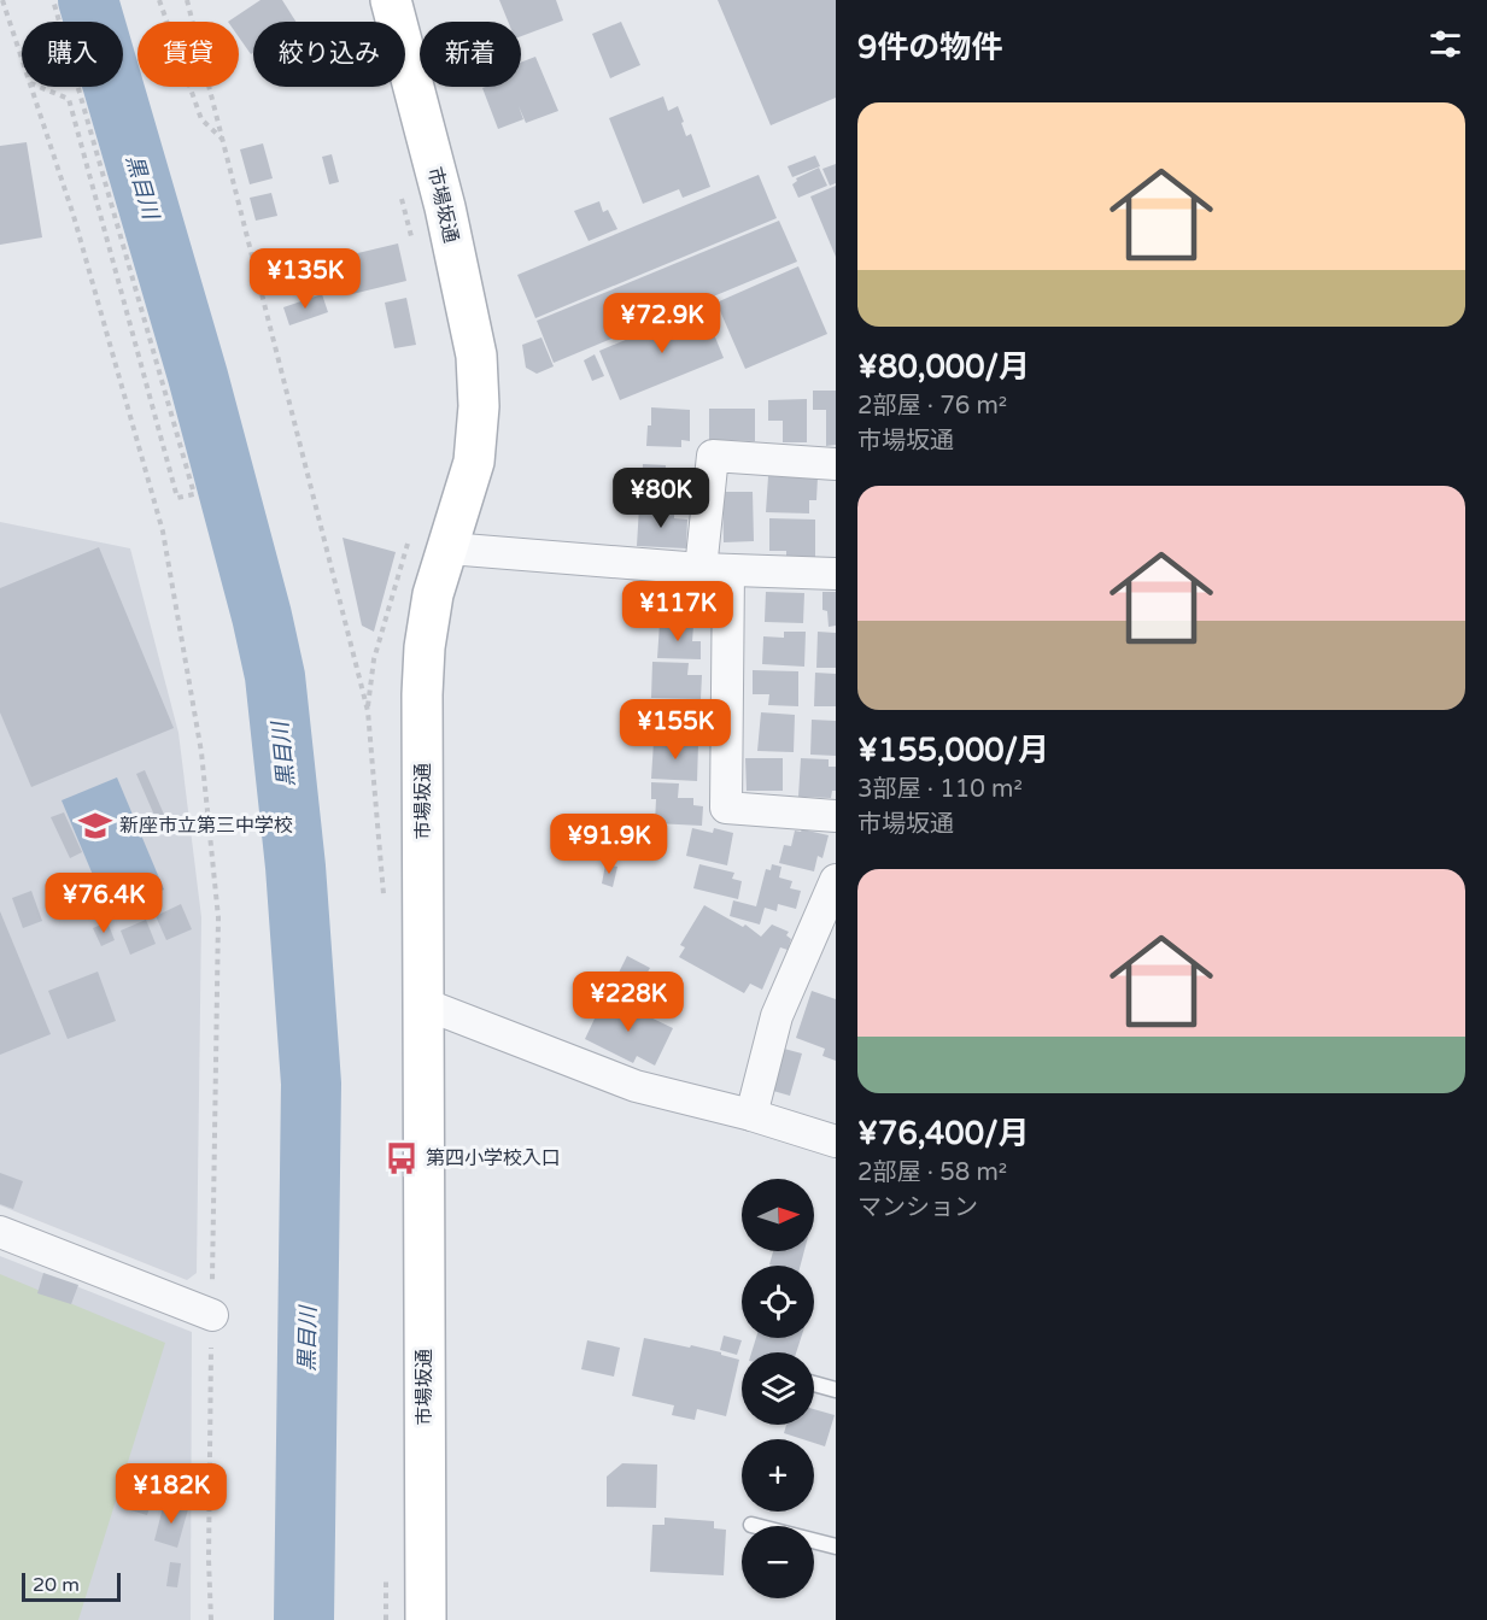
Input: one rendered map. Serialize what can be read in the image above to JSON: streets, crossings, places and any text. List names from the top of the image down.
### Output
{
  "streets": {
    "street": ["市場坂通"]
  },
  "water": ["黒目川"],
  "places": {
    "school or university": ["新座市立第三中学校"],
    "bus stop": ["第四小学校入口"]
  },
  "scale_bar": "20 m",
  "north": "right",
  "page": {
    "heading": "9件の物件",
    "chip": [
      "購入",
      "賃貸",
      "絞り込み",
      "新着"
    ],
    "list": [
      {
        "name": "¥80,000/月",
        "note": "2部屋 · 76 m² · 市場坂通"
      },
      {
        "name": "¥155,000/月",
        "note": "3部屋 · 110 m² · 市場坂通"
      },
      {
        "name": "¥76,400/月",
        "note": "2部屋 · 58 m² · マンション"
      }
    ],
    "price": [
      "¥135K",
      "¥72.9K",
      "¥80K",
      "¥117K",
      "¥155K",
      "¥91.9K",
      "¥76.4K",
      "¥228K",
      "¥182K"
    ],
    "map_buttons": ["+", "−"],
    "scale": "20 m"
  }
}
